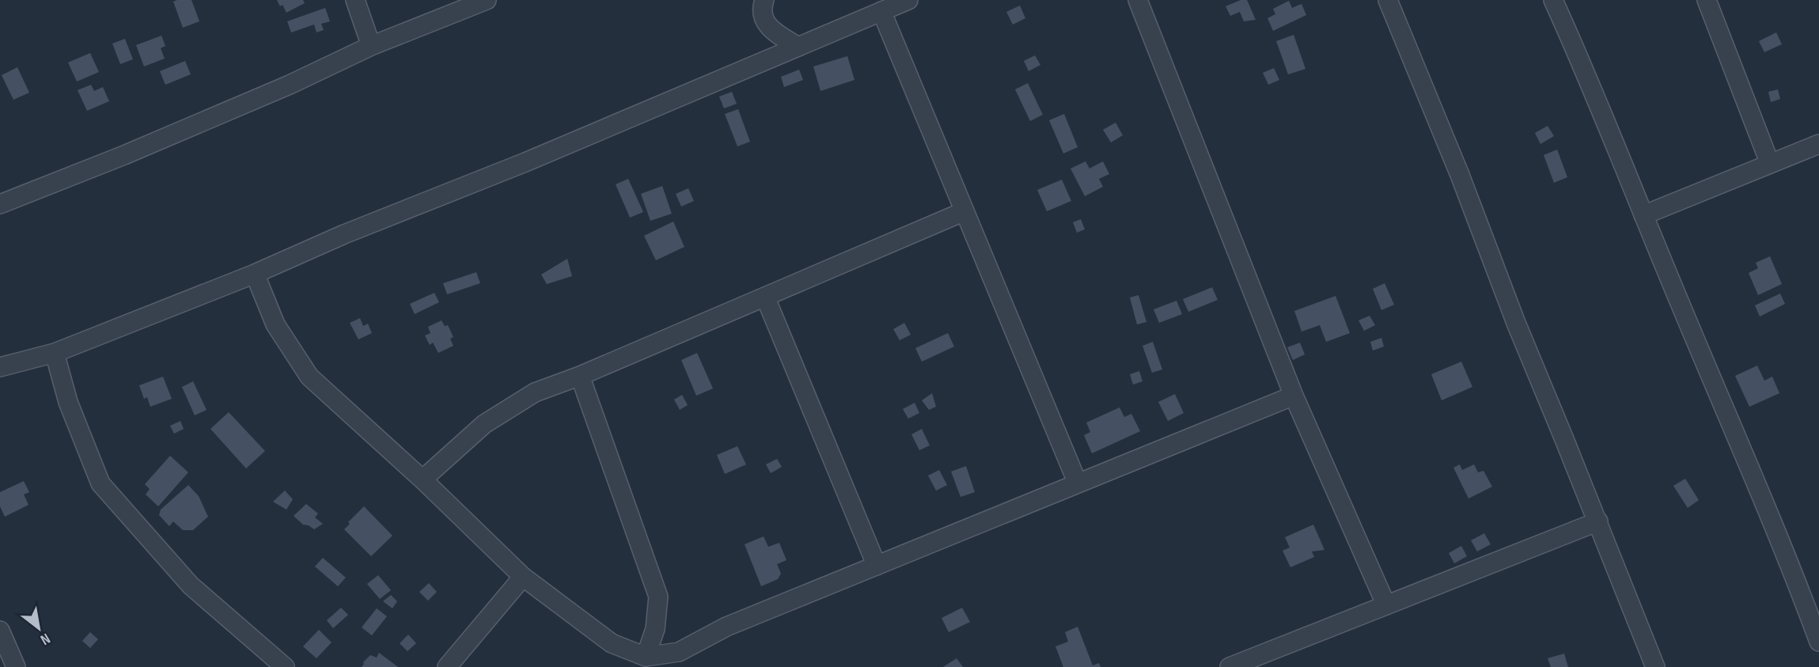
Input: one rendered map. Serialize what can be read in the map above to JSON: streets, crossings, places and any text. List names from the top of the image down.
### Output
{
  "north": "bottom right"
}
